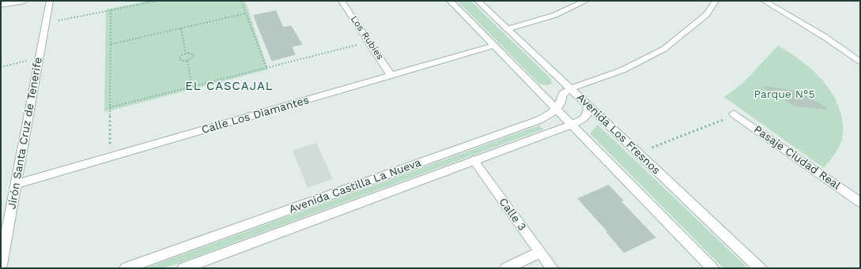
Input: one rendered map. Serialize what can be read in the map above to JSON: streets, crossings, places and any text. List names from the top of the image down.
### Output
{
  "streets": {
    "street": [
      "Los Rubíes",
      "Calle Los Diamantes",
      "Jirón Santa Cruz de Tenerife",
      "Avenida Los Fresnos",
      "Pasaje Ciudad Real",
      "Avenida Castilla La Nueva",
      "Calle 3"
    ]
  },
  "crossings": [
    ["Los Rubíes", "Calle Los Diamantes"],
    ["Calle Los Diamantes", "Jirón Santa Cruz de Tenerife"],
    ["Avenida Los Fresnos", "Avenida Castilla La Nueva"],
    ["Avenida Castilla La Nueva", "Calle 3"]
  ],
  "districts": ["EL CASCAJAL"],
  "parks": ["Parque N°5"]
}
